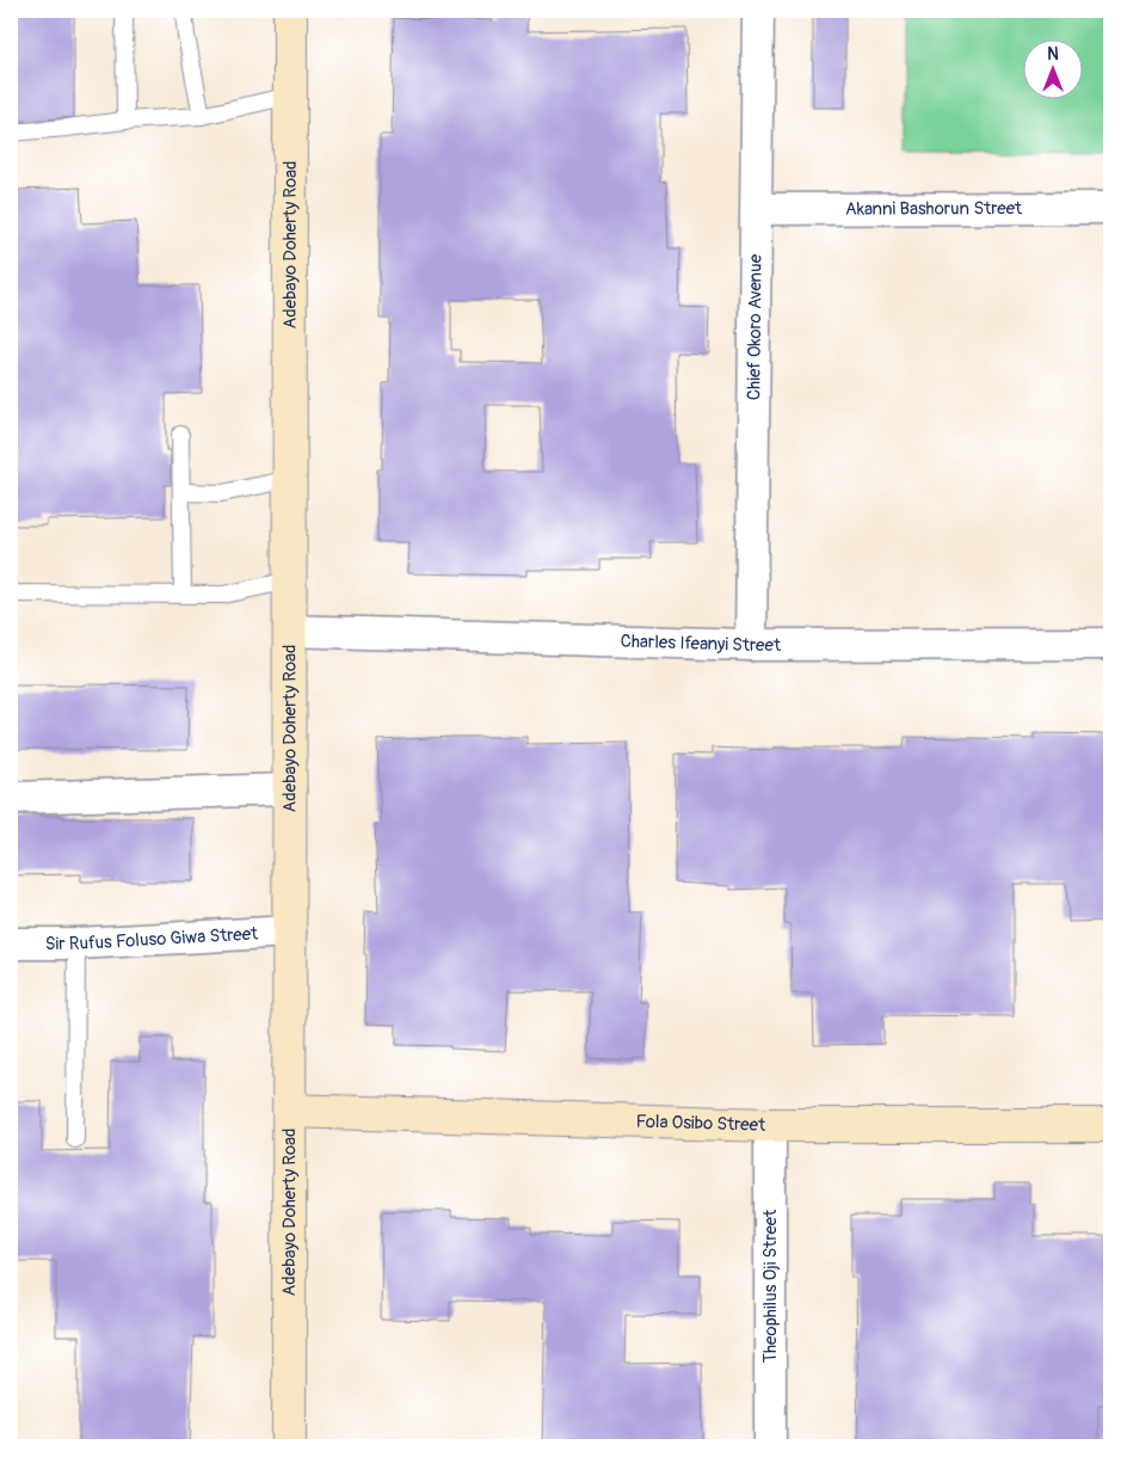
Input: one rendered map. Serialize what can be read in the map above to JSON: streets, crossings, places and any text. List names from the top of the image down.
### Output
{
  "streets": {
    "street": [
      "Akanni Bashorun Street",
      "Adebayo Doherty Road",
      "Chief Okoro Avenue",
      "Charles Ifeanyi Street",
      "Sir Rufus Foluso Giwa Street",
      "Fola Osibo Street",
      "Theophilus Oji Street"
    ]
  },
  "crossings": [
    ["Akanni Bashorun Street", "Chief Okoro Avenue"],
    ["Adebayo Doherty Road", "Charles Ifeanyi Street"],
    ["Adebayo Doherty Road", "Sir Rufus Foluso Giwa Street"],
    ["Adebayo Doherty Road", "Fola Osibo Street"],
    ["Chief Okoro Avenue", "Charles Ifeanyi Street"],
    ["Fola Osibo Street", "Theophilus Oji Street"]
  ],
  "north": "top"
}
